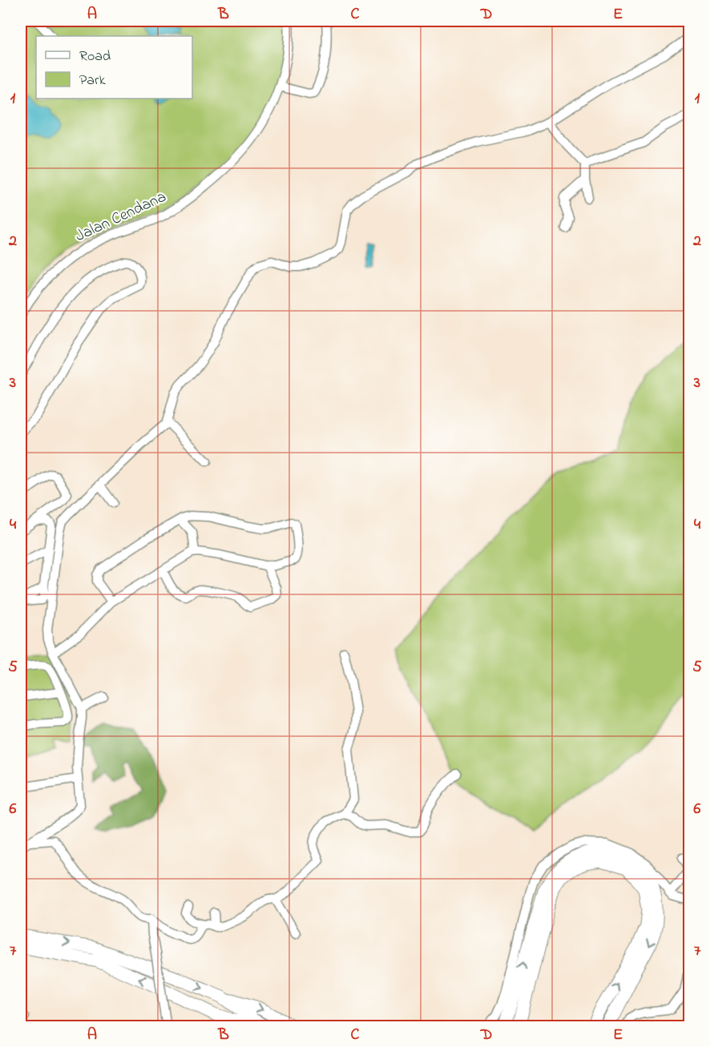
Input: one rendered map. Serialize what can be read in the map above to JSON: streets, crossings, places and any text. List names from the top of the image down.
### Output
{
  "streets": {
    "street": ["Jalan Cendana"]
  },
  "legend": ["Road", "Park"],
  "grid": {
    "columns": [
      "A",
      "B",
      "C",
      "D",
      "E"
    ],
    "rows": [
      "1",
      "2",
      "3",
      "4",
      "5",
      "6",
      "7"
    ]
  }
}
